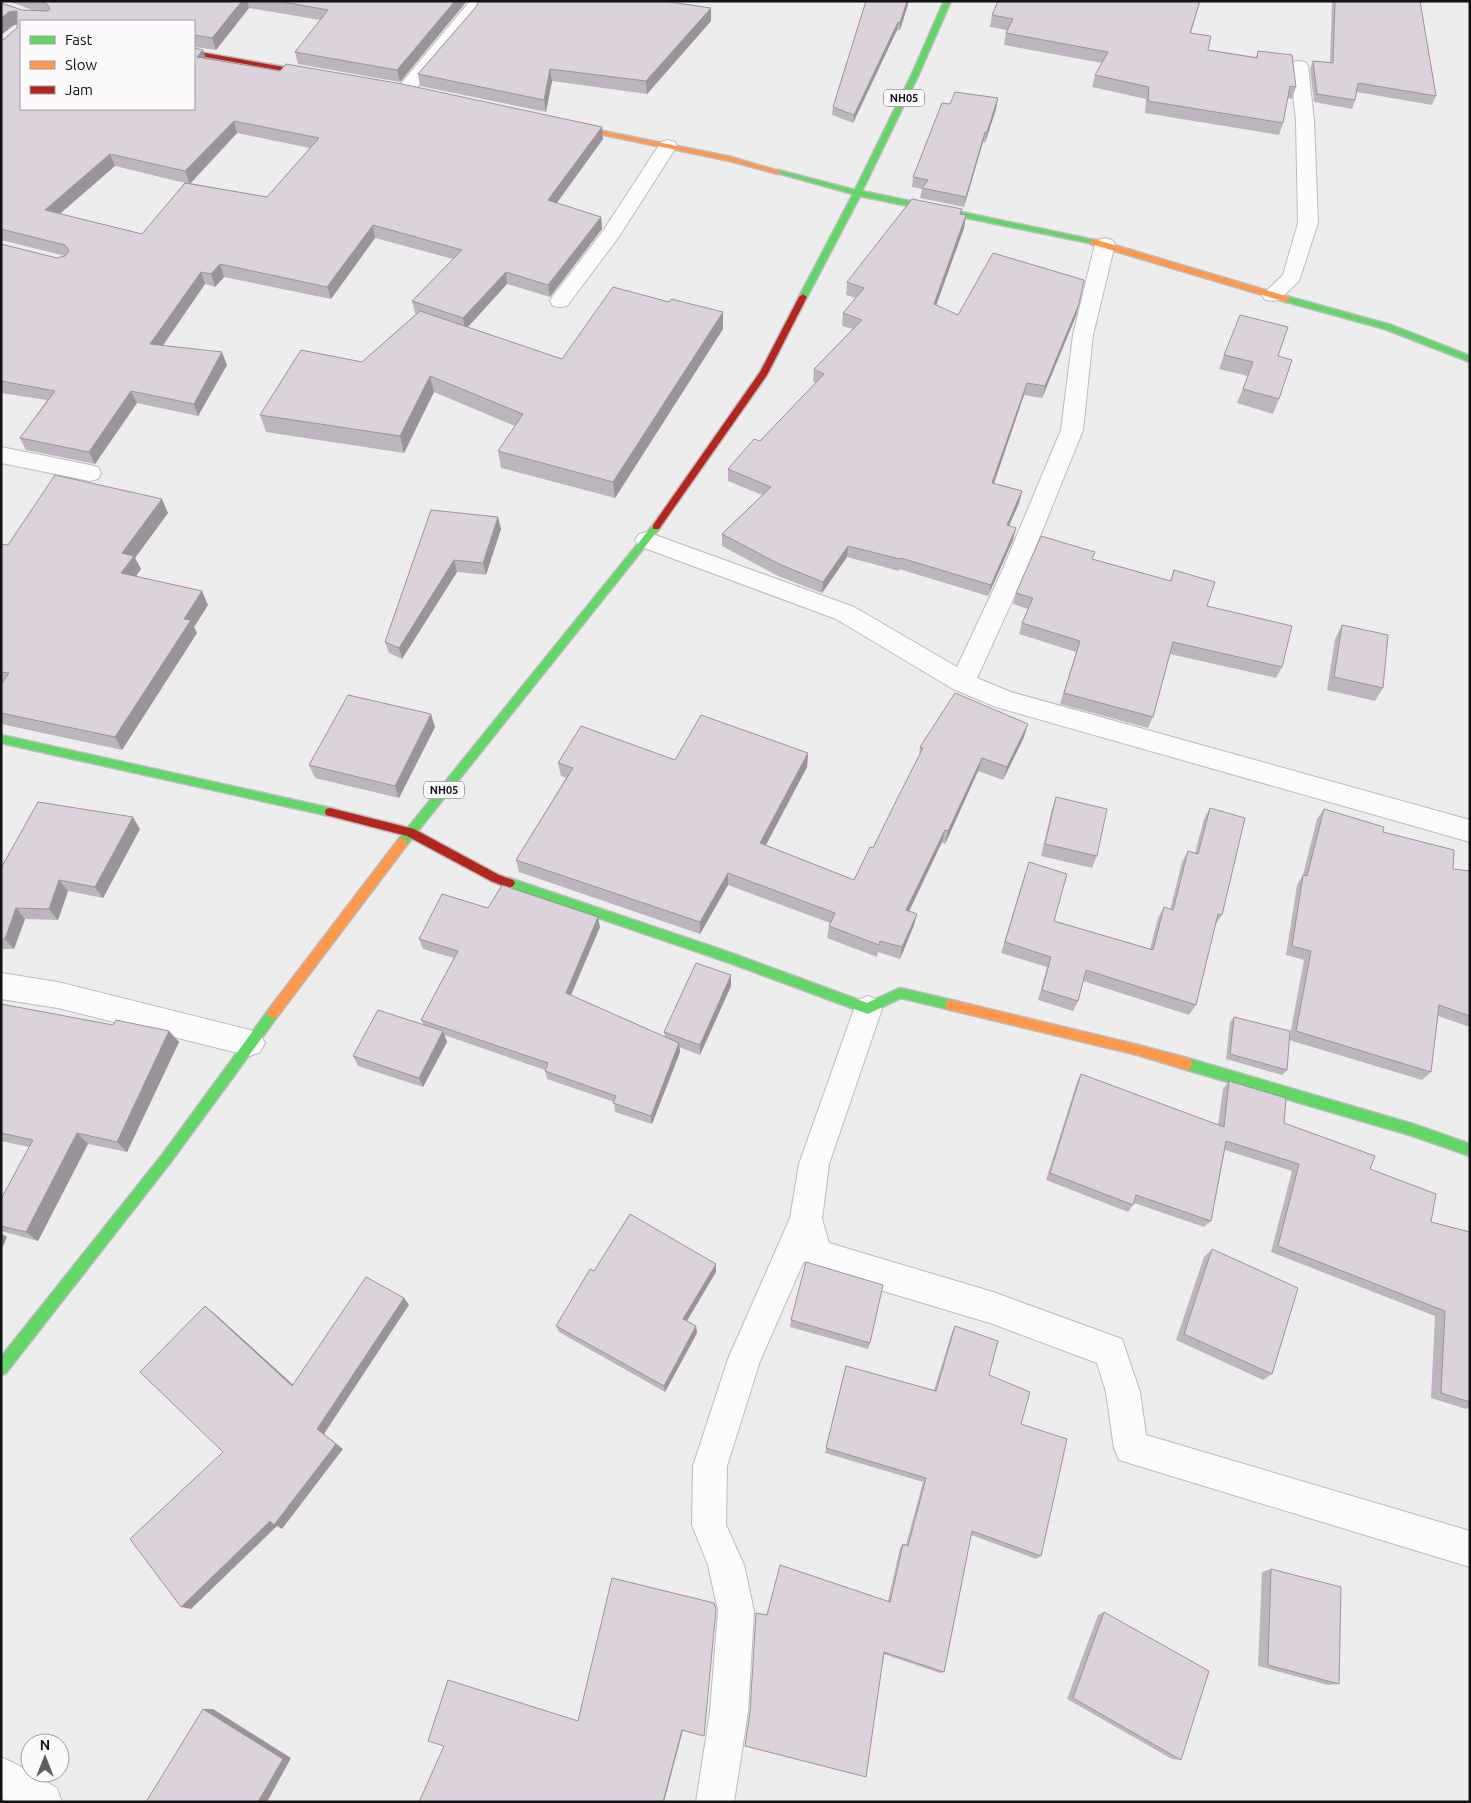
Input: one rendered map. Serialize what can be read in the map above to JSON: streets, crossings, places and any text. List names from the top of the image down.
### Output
{
  "streets": {
    "street": ["NH05"]
  },
  "legend": ["Fast", "Slow", "Jam"],
  "north": "top"
}
